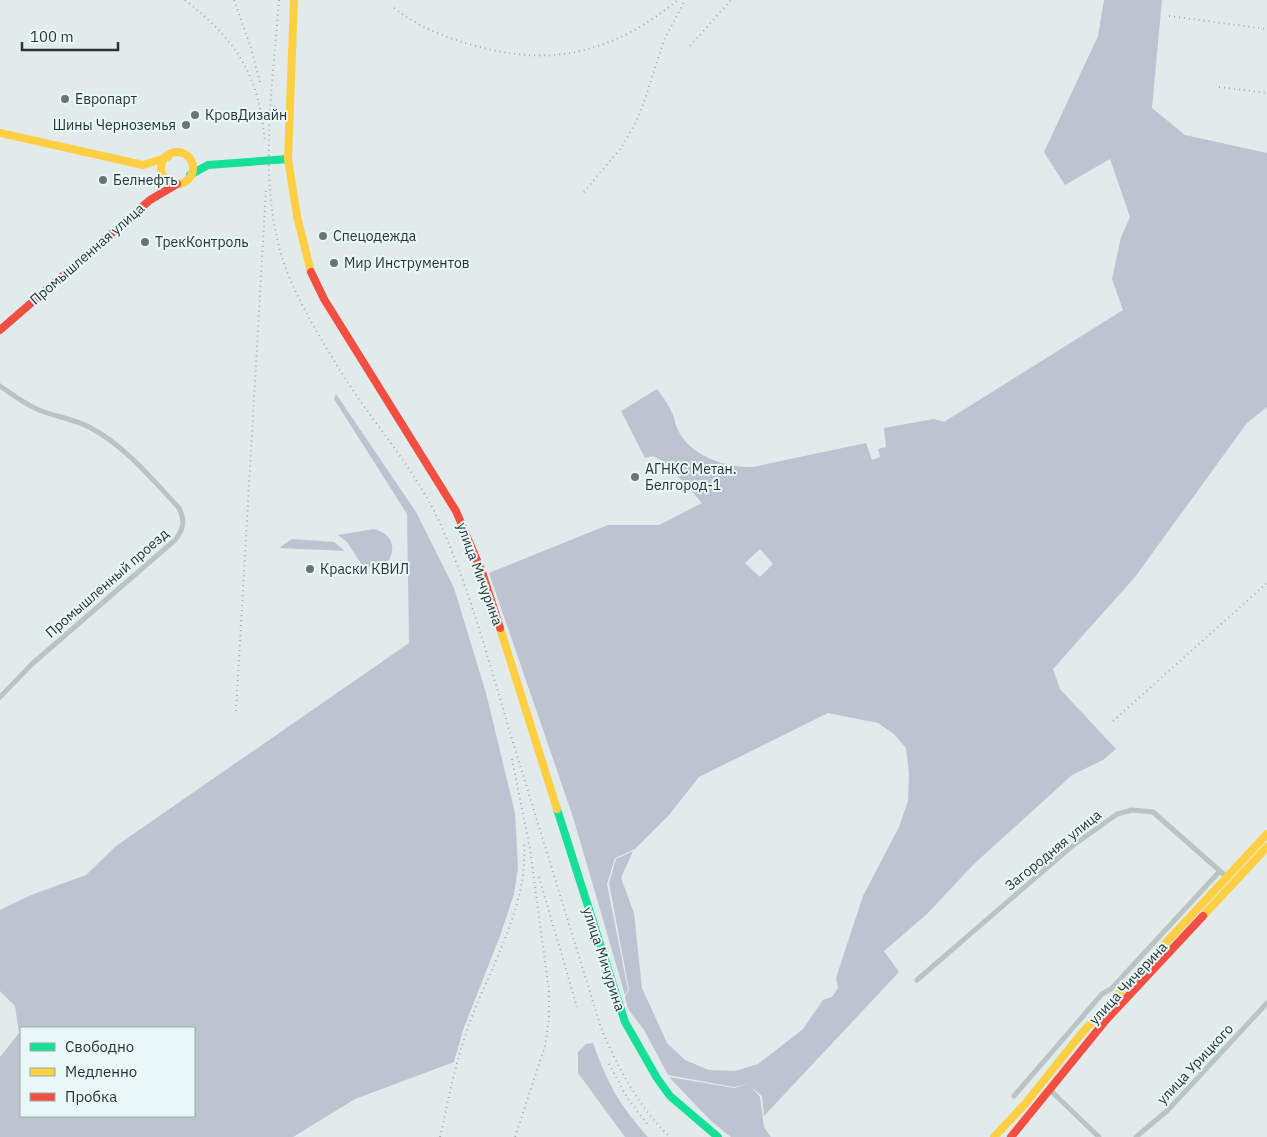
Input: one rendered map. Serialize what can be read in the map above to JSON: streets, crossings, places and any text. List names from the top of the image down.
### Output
{
  "streets": {
    "main road": ["Промышленная улица", "улица Мичурина", "улица Чичерина"],
    "street": ["Промышленный проезд", "Загородняя улица", "улица Урицкого"]
  },
  "crossings": [
    ["Загородняя улица", "улица Чичерина"]
  ],
  "places": [
    "Европарт",
    "КровДизайн",
    "Шины Черноземья",
    "Белнефть",
    "Спецодежда",
    "ТрекКонтроль",
    "Мир Инструментов",
    "АГНКС Метан. Белгород-1",
    "Краски КВИЛ"
  ],
  "legend": ["Свободно", "Медленно", "Пробка"],
  "scale_bar": "100 m"
}
